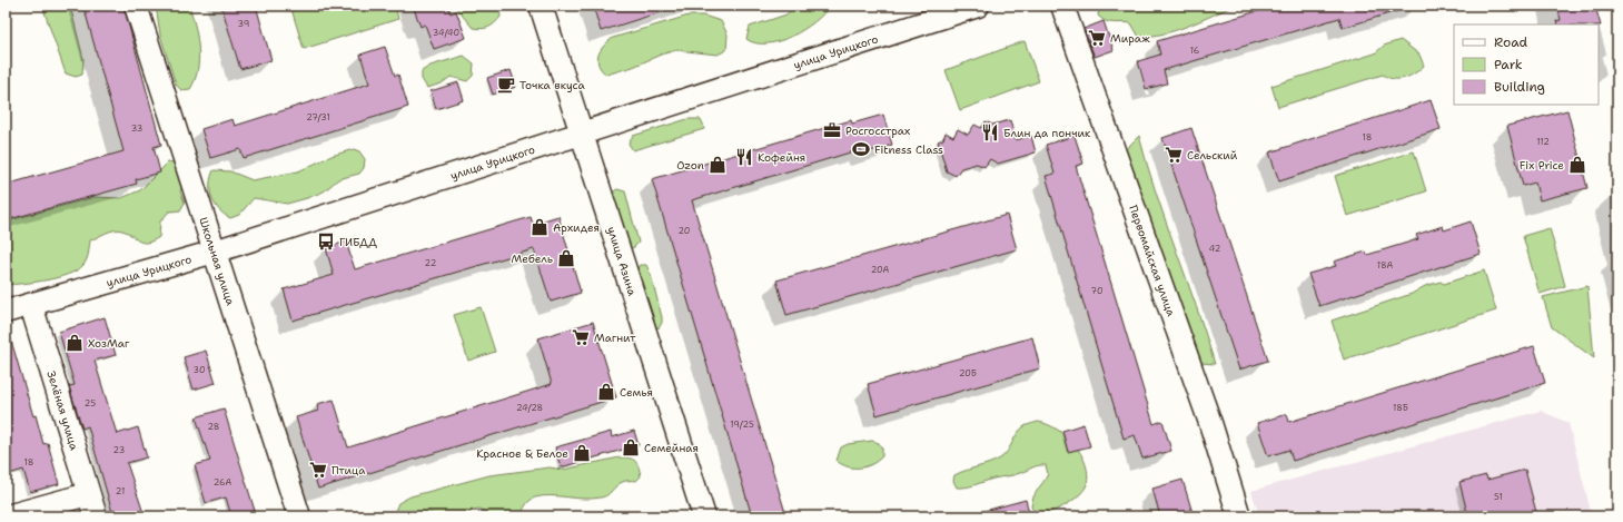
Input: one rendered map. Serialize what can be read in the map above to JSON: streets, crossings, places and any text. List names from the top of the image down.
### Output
{
  "streets": {
    "street": [
      "улица Урицкого",
      "Первомайская улица",
      "Школьная улица",
      "улица Азина",
      "Зелёная улица"
    ]
  },
  "crossings": [
    ["улица Урицкого", "Школьная улица"],
    ["улица Урицкого", "улица Азина"],
    ["улица Урицкого", "Зелёная улица"]
  ],
  "places": {
    "supermarket": [
      "Мираж",
      "Сельский",
      "Магнит",
      "Птица"
    ],
    "cafe": ["Точка вкуса"],
    "office": ["Росгосстрах"],
    "restaurant": ["Блин да пончик", "Кофейня"],
    "sports": ["Fitness Class"],
    "shop": [
      "Ozon",
      "Fix Price",
      "Архидея",
      "Мебель",
      "ХозМаг",
      "Семья",
      "Семейная",
      "Красное & Белое"
    ],
    "bus stop": ["ГИБДД"]
  },
  "house_numbers": [
    "39",
    "34/40",
    "16",
    "27/31",
    "33",
    "18",
    "112",
    "20",
    "42",
    "22",
    "18А",
    "20А",
    "70",
    "30",
    "20Б",
    "25",
    "24/28",
    "18Б",
    "19/25",
    "28",
    "23",
    "18",
    "26А",
    "21",
    "51"
  ],
  "legend": ["Road", "Park", "Building"]
}
